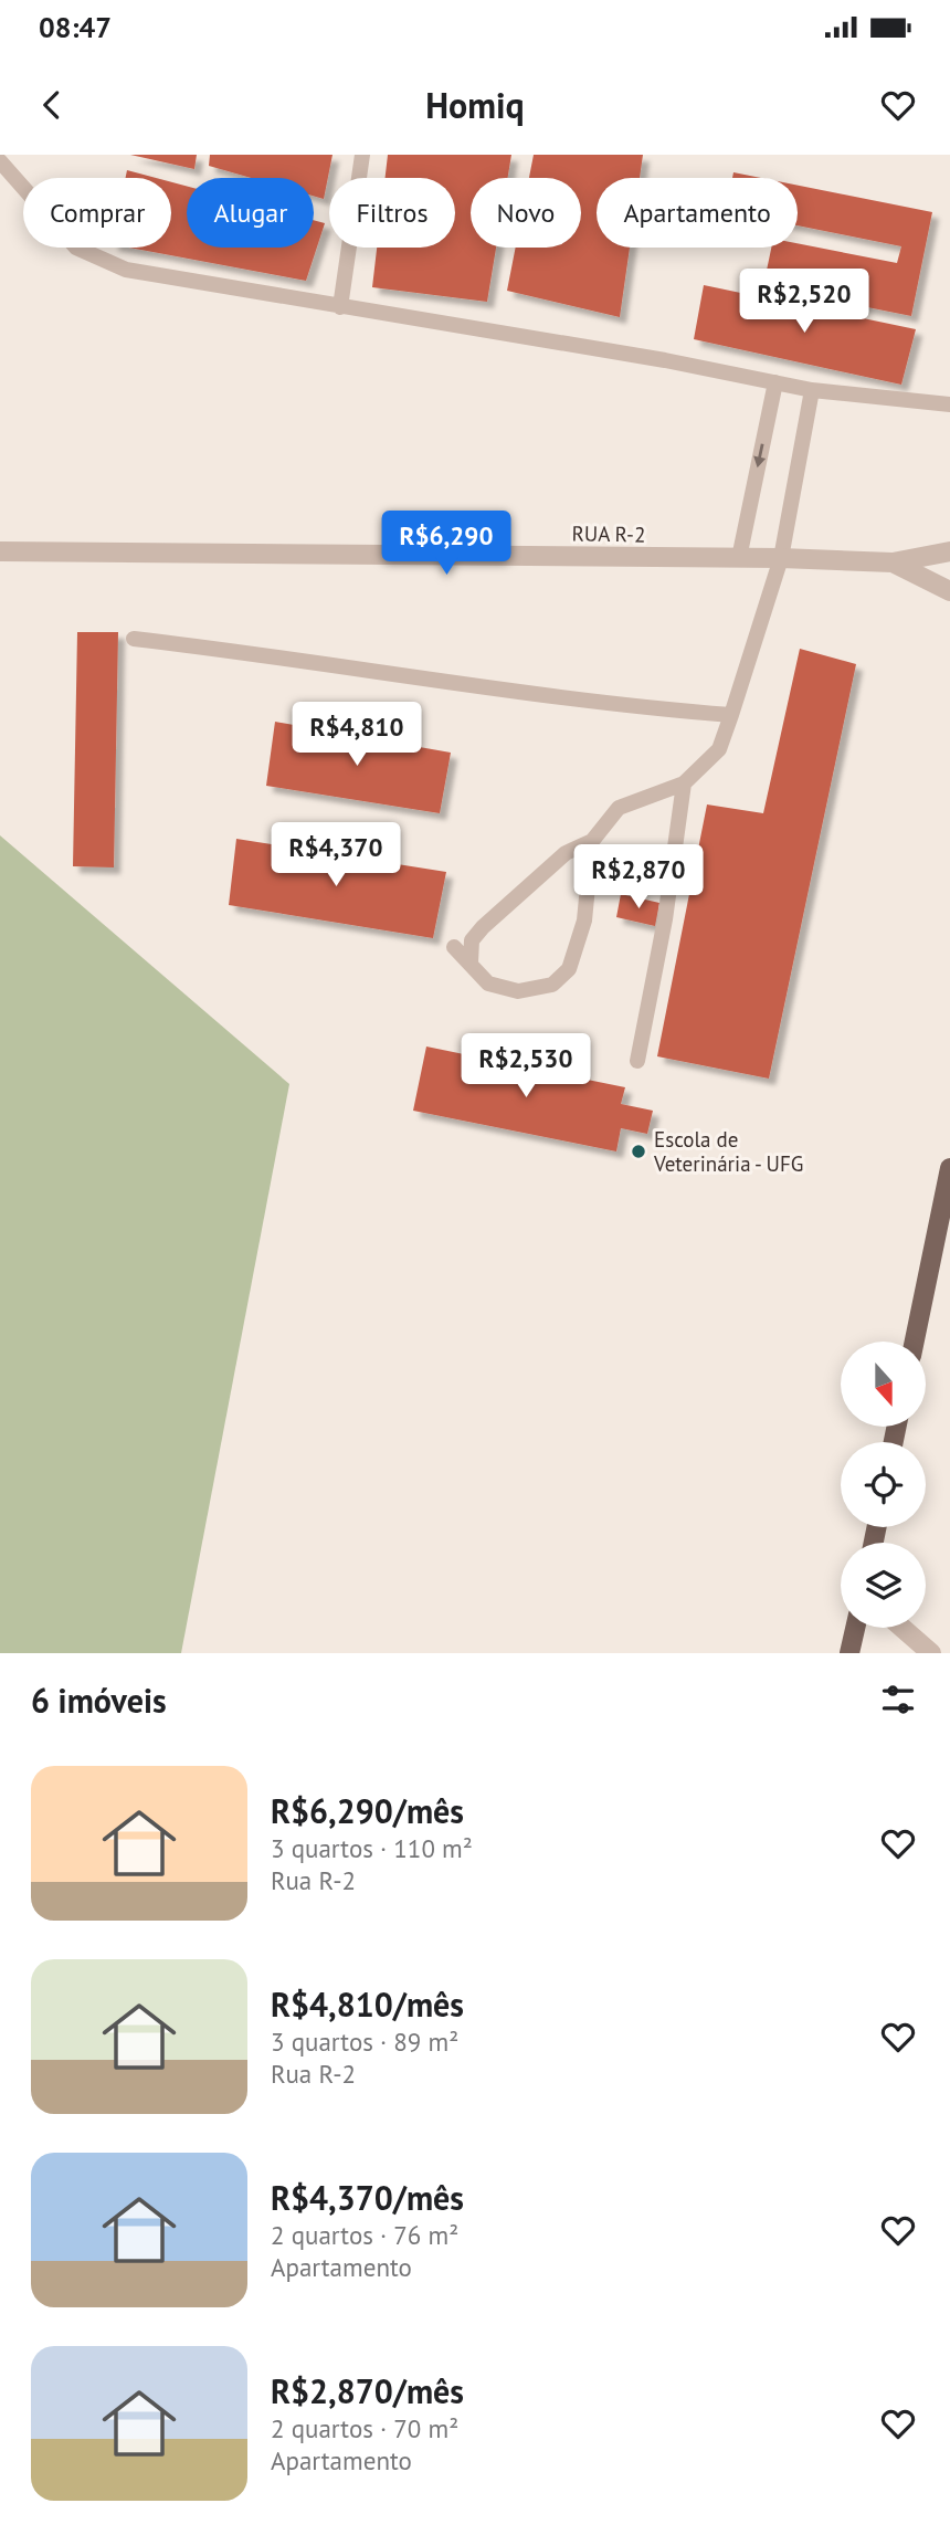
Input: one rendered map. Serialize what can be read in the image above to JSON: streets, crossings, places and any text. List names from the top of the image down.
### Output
{
  "streets": {
    "street": ["RUA R-2"]
  },
  "places": ["Escola de Veterinária - UFG"],
  "north": "bottom",
  "page": {
    "status": "08:47",
    "header": "Homiq",
    "chip": [
      "Comprar",
      "Alugar",
      "Filtros",
      "Novo",
      "Apartamento"
    ],
    "price": [
      "R$2,520",
      "R$6,290",
      "R$4,810",
      "R$4,370",
      "R$2,870",
      "R$2,530"
    ],
    "heading": "6 imóveis",
    "list": [
      {
        "name": "R$6,290/mês",
        "note": "3 quartos · 110 m² · Rua R-2"
      },
      {
        "name": "R$4,810/mês",
        "note": "3 quartos · 89 m² · Rua R-2"
      },
      {
        "name": "R$4,370/mês",
        "note": "2 quartos · 76 m² · Apartamento"
      },
      {
        "name": "R$2,870/mês",
        "note": "2 quartos · 70 m² · Apartamento"
      }
    ]
  }
}
